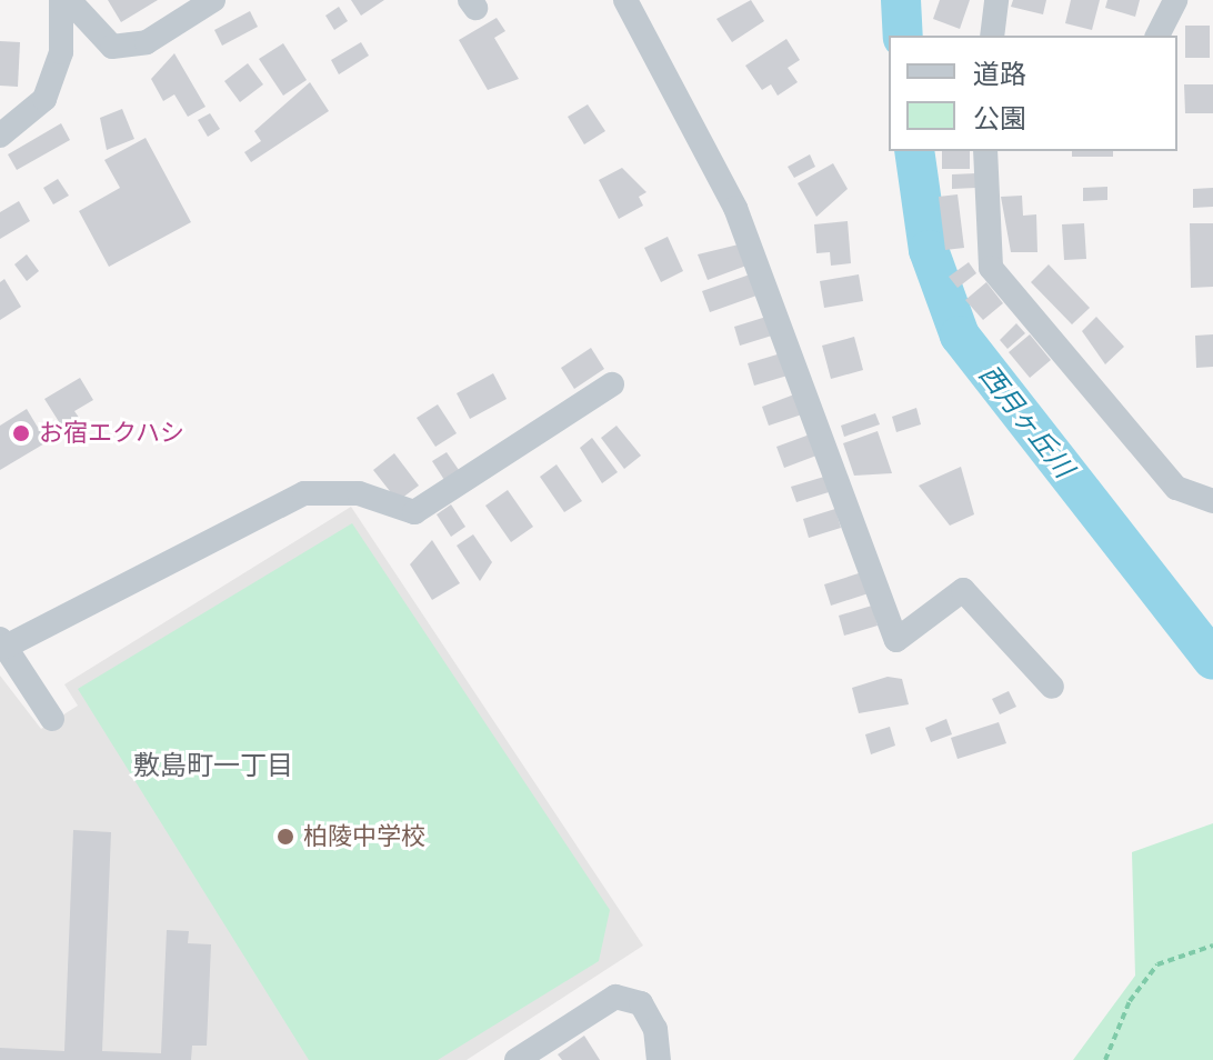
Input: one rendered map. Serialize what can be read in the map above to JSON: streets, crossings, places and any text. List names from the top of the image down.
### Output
{
  "districts": ["敷島町一丁目"],
  "water": ["西月ヶ丘川"],
  "places": ["お宿エクハシ", "柏陵中学校"],
  "legend": ["道路", "公園"]
}
